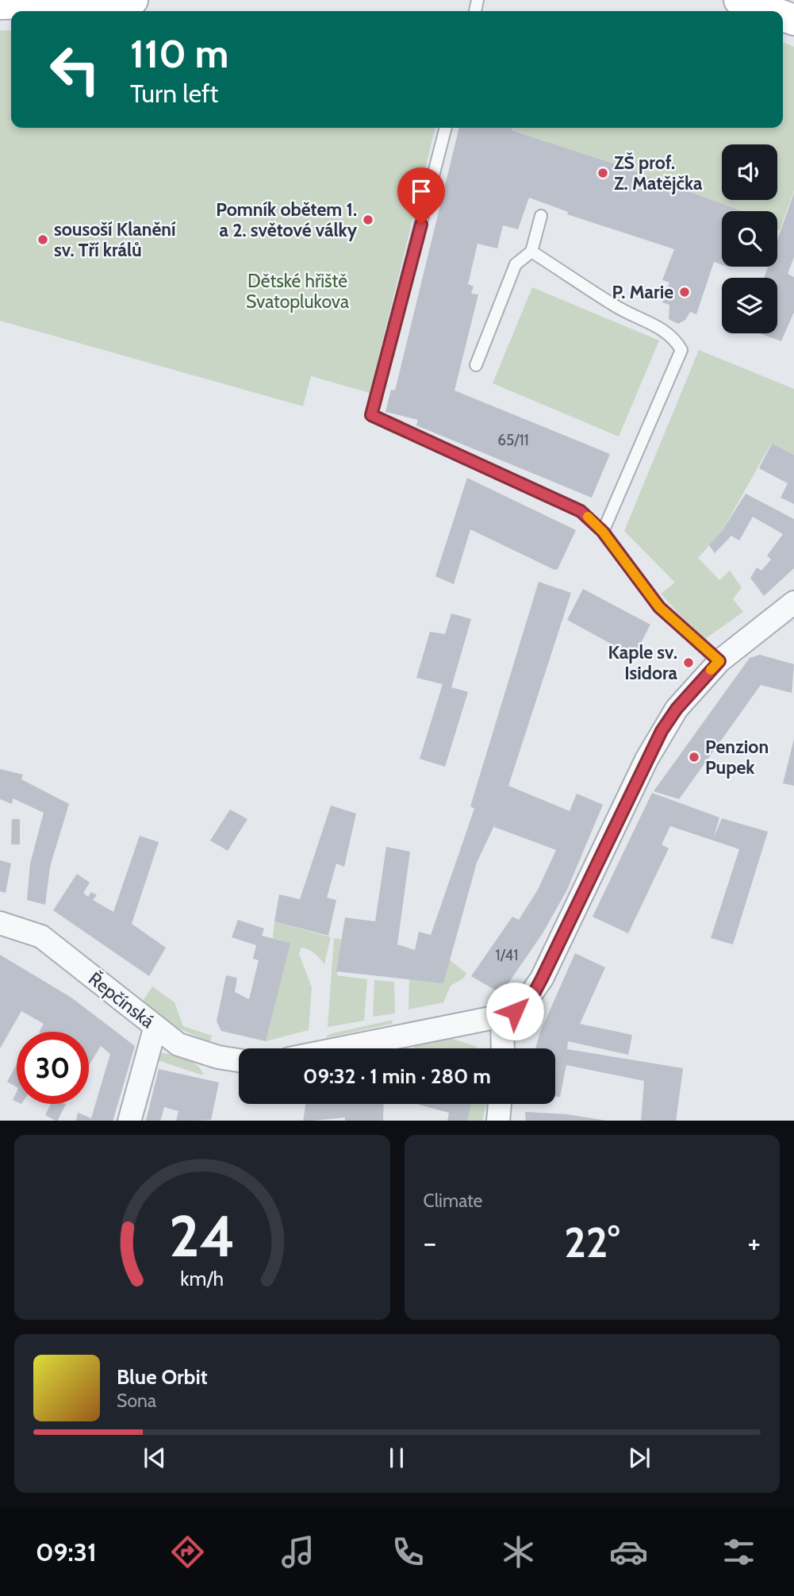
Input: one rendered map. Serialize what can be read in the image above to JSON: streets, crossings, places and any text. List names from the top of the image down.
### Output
{
  "streets": {
    "street": ["Řepčínská"]
  },
  "parks": ["Dětské hřiště Svatoplukova"],
  "places": [
    "ZŠ prof. Z. Matějčka",
    "Pomník obětem 1. a 2. světové války",
    "sousoší Klanění sv. Tří králů",
    "P. Marie",
    "Kaple sv. Isidora",
    "Penzion Pupek"
  ],
  "house_numbers": ["65/11", "1/41"],
  "page": {
    "turn": ["110 m", "Turn left"],
    "limit": "30",
    "trip": "09:32 · 1 min · 280 m",
    "tile": "Climate",
    "heat": ["−", "22°", "+"],
    "song": ["Blue Orbit", "Sona"],
    "tabs": "09:31",
    "gauge": ["24", "km/h"]
  }
}
